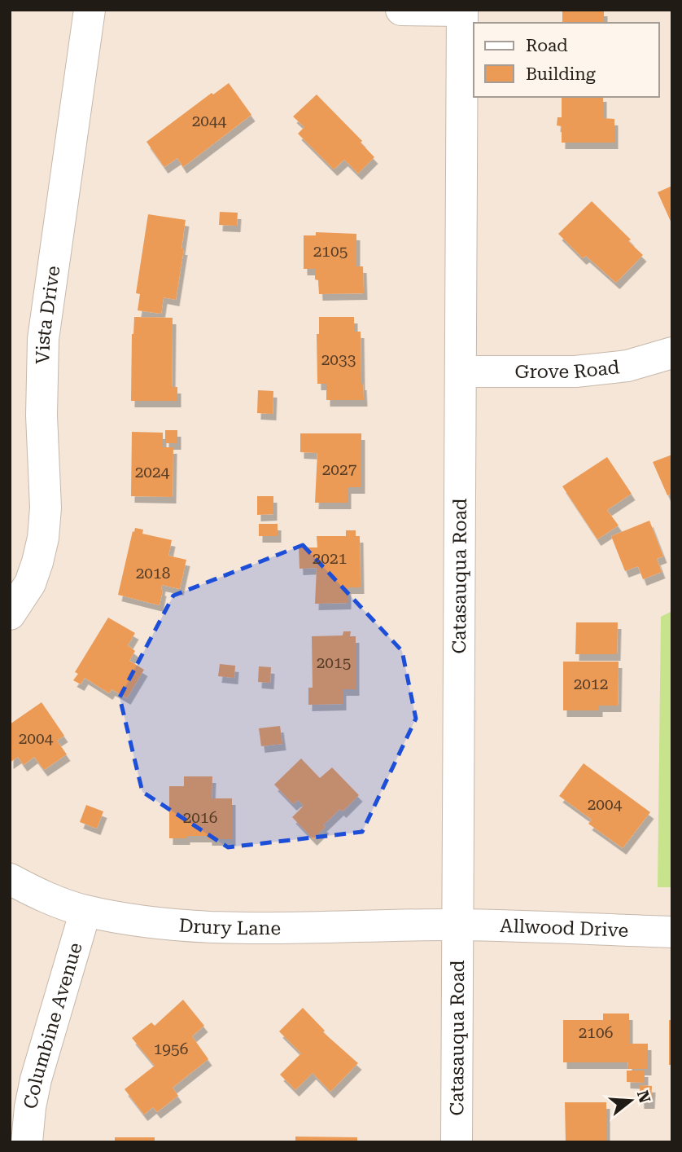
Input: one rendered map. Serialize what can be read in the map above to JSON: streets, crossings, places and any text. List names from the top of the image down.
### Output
{
  "streets": {
    "street": [
      "Vista Drive",
      "Grove Road",
      "Catasauqua Road",
      "Drury Lane",
      "Allwood Drive",
      "Columbine Avenue"
    ]
  },
  "crossings": [
    ["Grove Road", "Catasauqua Road"],
    ["Catasauqua Road", "Drury Lane"],
    ["Catasauqua Road", "Allwood Drive"],
    ["Drury Lane", "Allwood Drive"],
    ["Drury Lane", "Columbine Avenue"]
  ],
  "house_numbers": [
    "2044",
    "2105",
    "2033",
    "2027",
    "2024",
    "2021",
    "2018",
    "2015",
    "2012",
    "2004",
    "2004",
    "2016",
    "2106",
    "1956"
  ],
  "legend": ["Road", "Building"],
  "north": "right"
}
